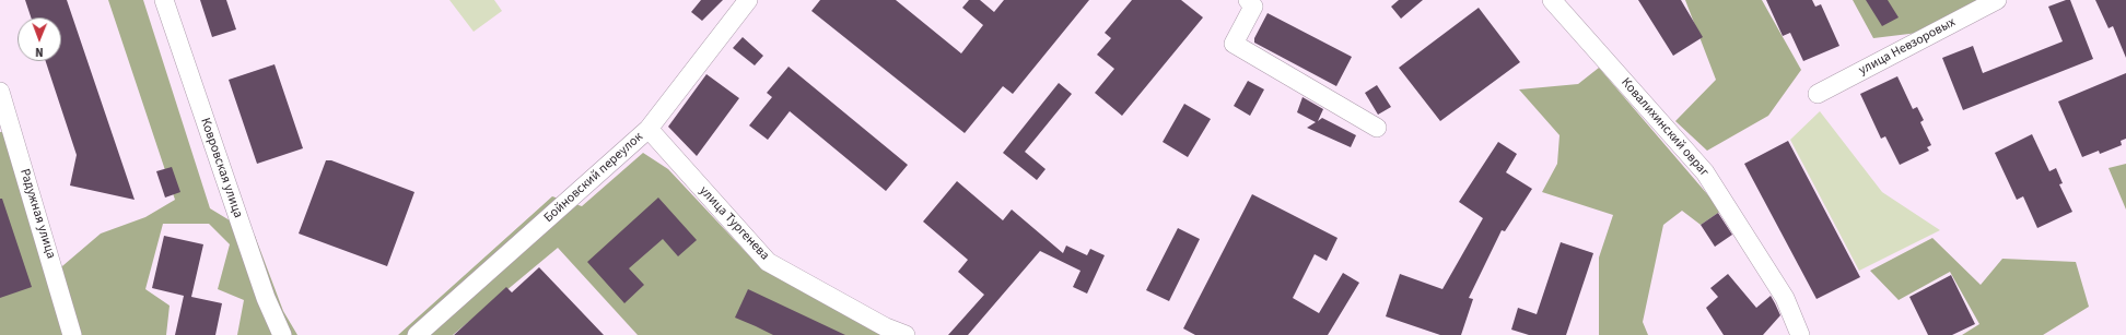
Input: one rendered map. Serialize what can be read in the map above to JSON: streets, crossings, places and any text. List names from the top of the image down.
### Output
{
  "streets": {
    "street": [
      "улица Невзоровых",
      "Ковалихинский овраг",
      "Ковровская улица",
      "Бойновский переулок",
      "Радужная улица",
      "улица Тургенева"
    ]
  },
  "crossings": [
    ["Бойновский переулок", "улица Тургенева"]
  ],
  "north": "bottom"
}
